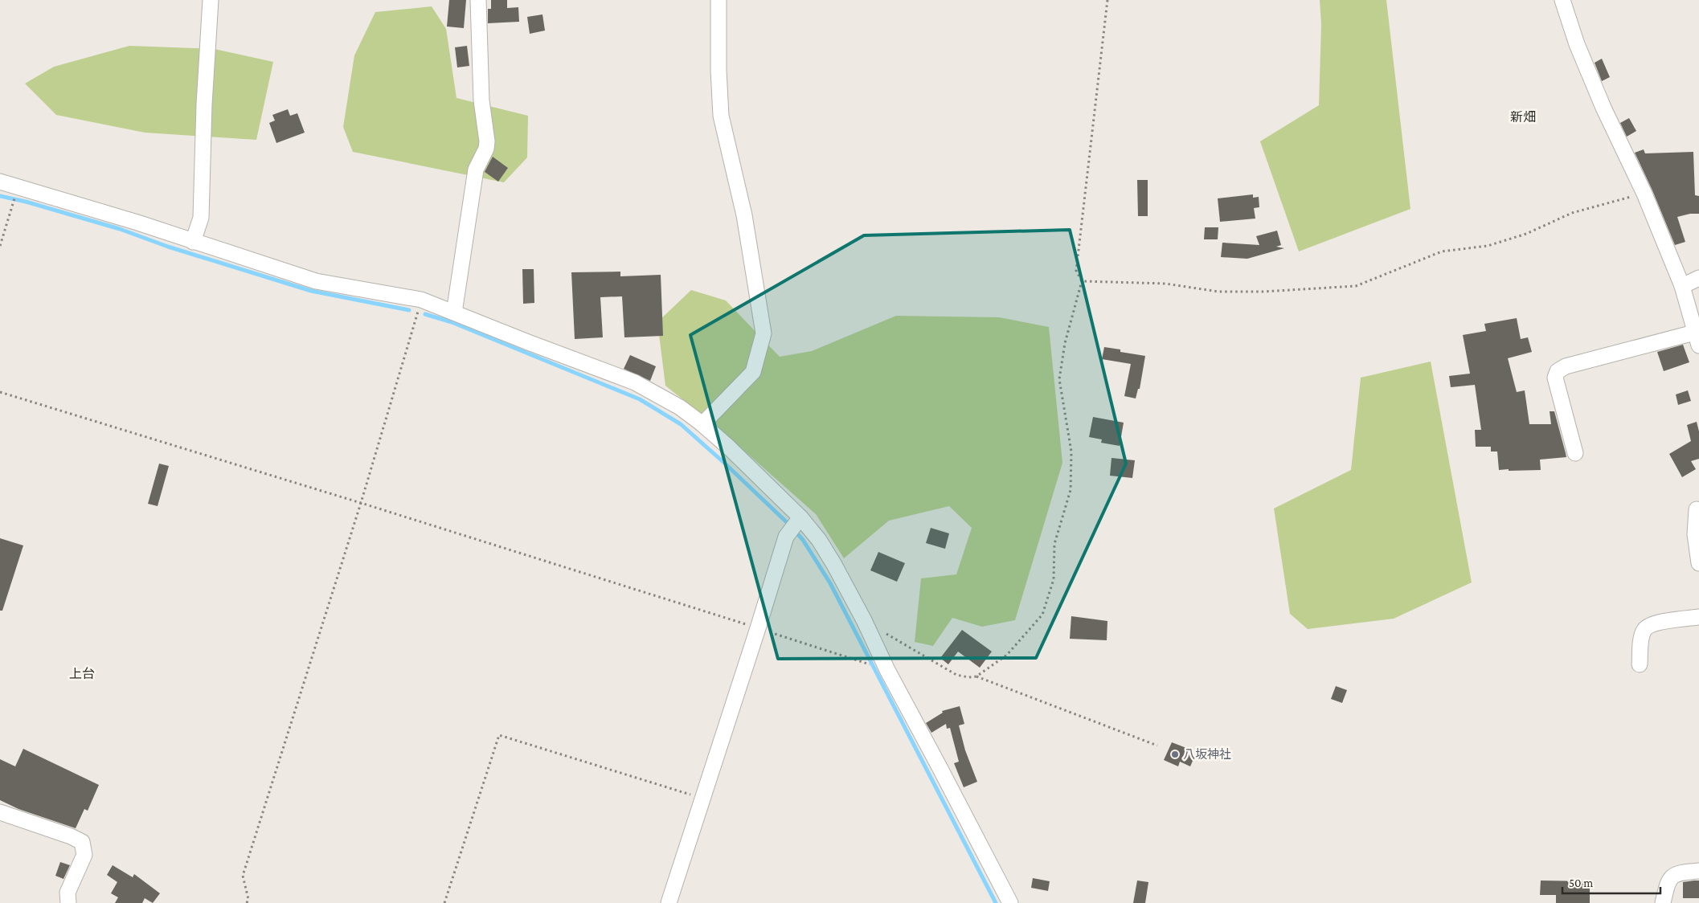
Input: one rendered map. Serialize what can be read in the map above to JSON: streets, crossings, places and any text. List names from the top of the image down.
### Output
{
  "districts": ["新畑", "上台"],
  "places": ["八坂神社"],
  "scale_bar": "50 m"
}
